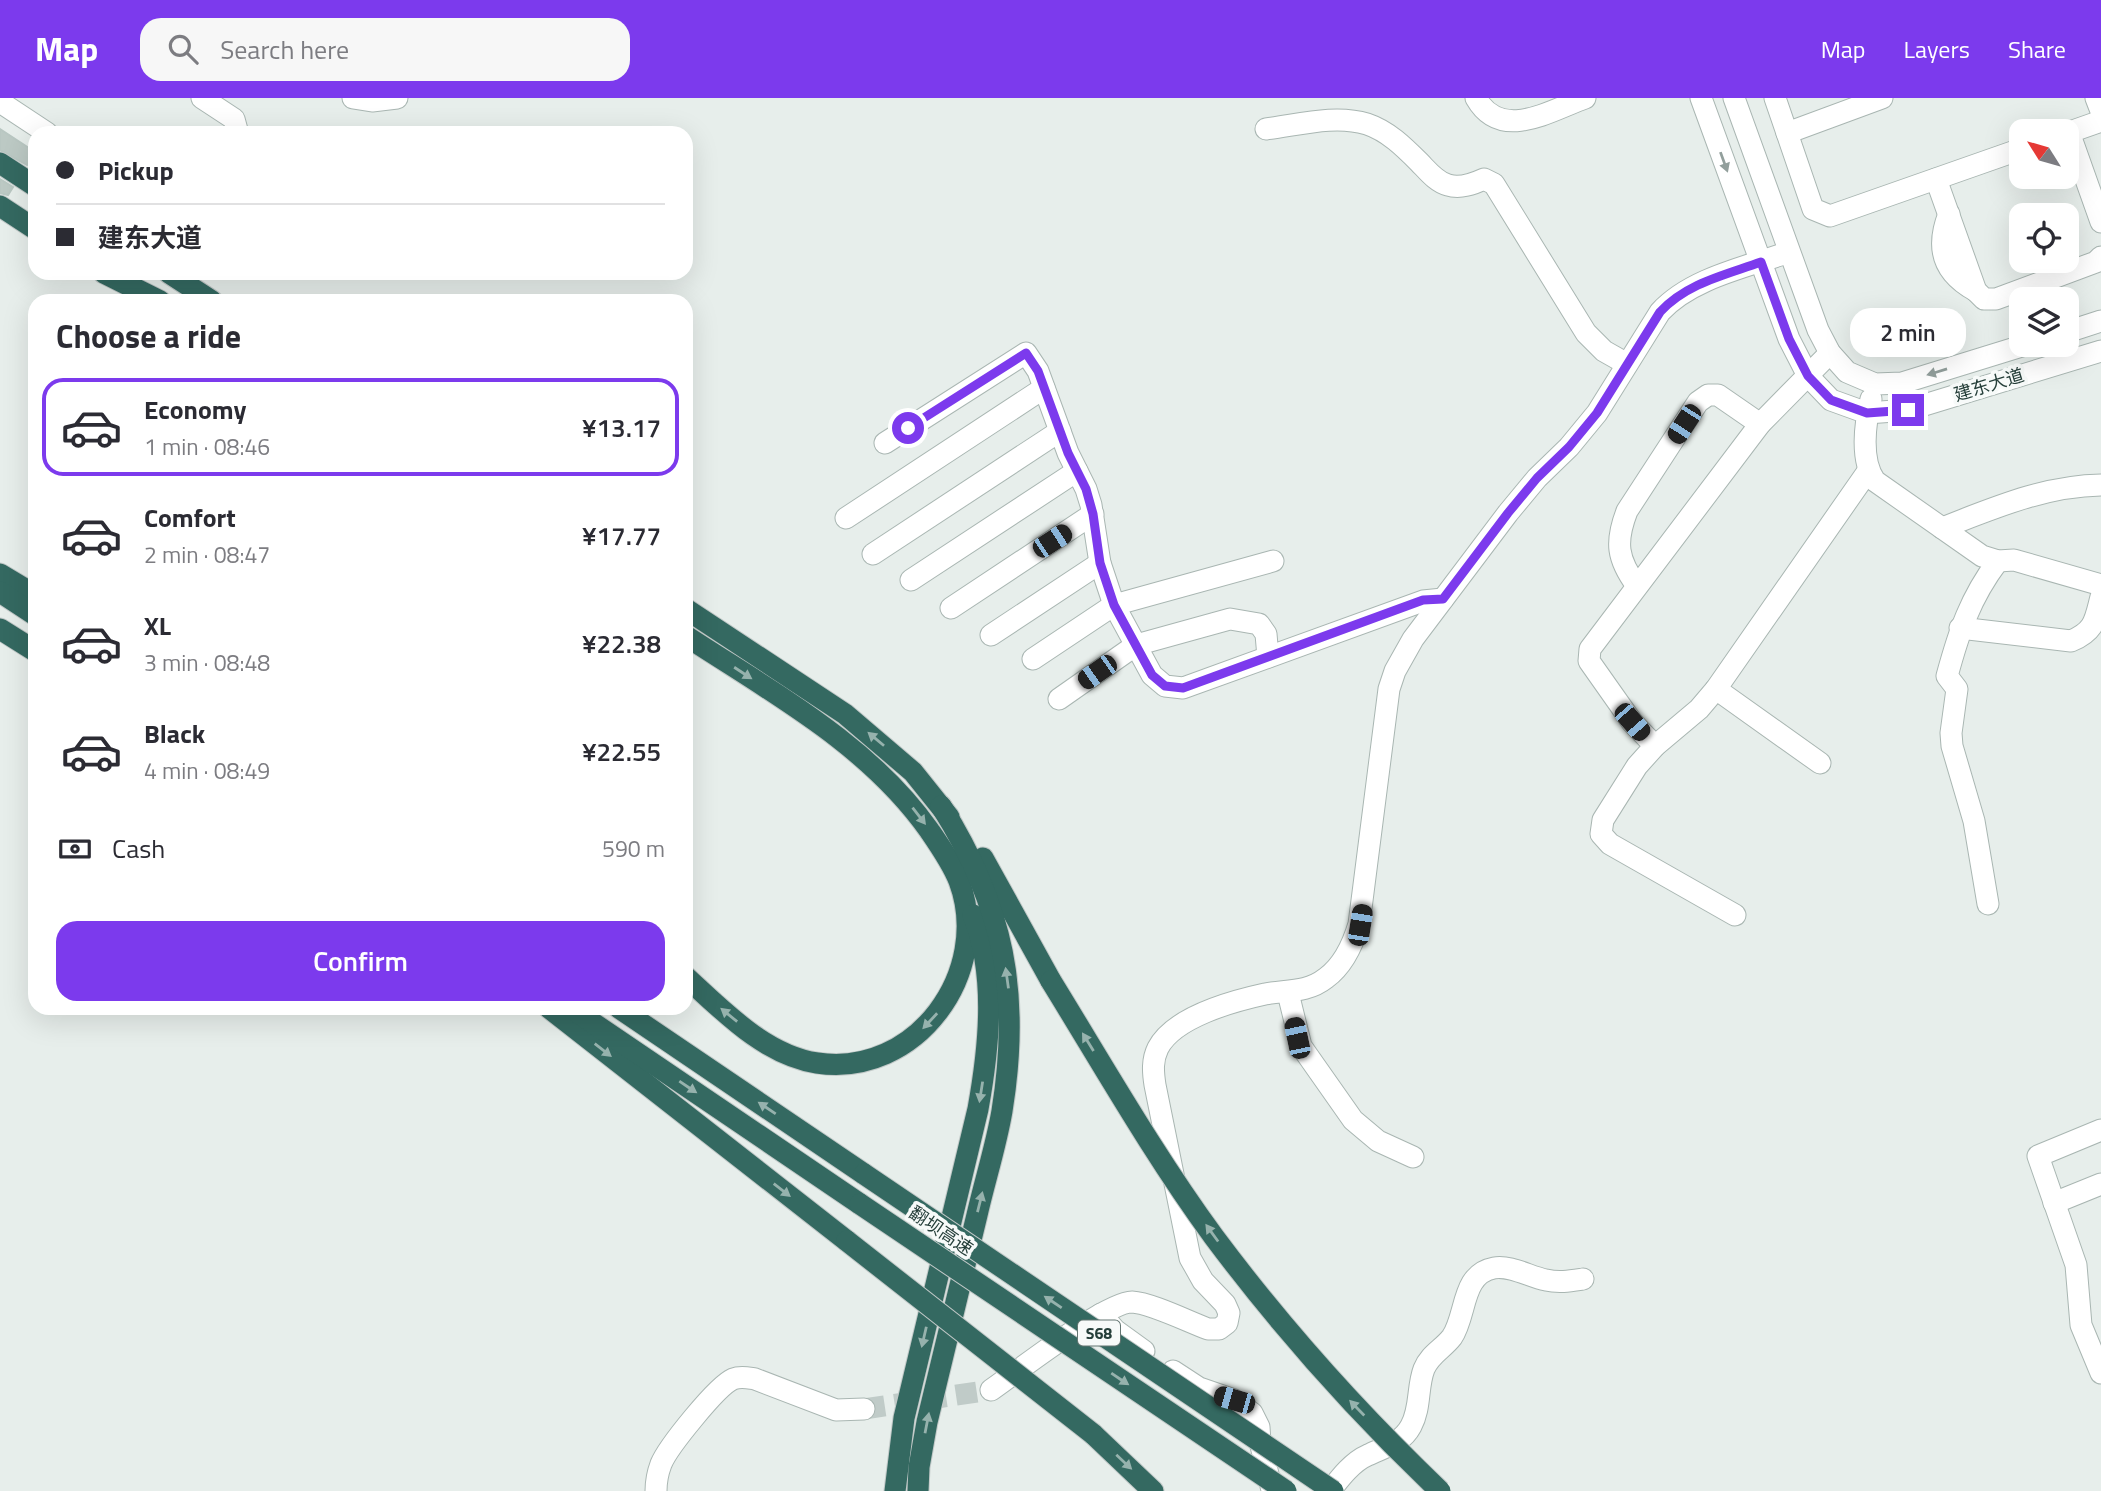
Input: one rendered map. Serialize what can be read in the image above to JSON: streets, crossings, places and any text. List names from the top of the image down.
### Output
{
  "streets": {
    "highway": ["翻坝高速", "S68"],
    "street": ["建东大道"]
  },
  "north": "top left",
  "page": {
    "header": "Map",
    "search": "Search here",
    "nav": ["Map", "Layers", "Share"],
    "banner": ["Pickup", "建东大道"],
    "heading": "Choose a ride",
    "bubble": "2 min",
    "list": [
      {
        "name": "Economy",
        "note": "1 min · 08:46",
        "value": "¥13.17"
      },
      {
        "name": "Comfort",
        "note": "2 min · 08:47",
        "value": "¥17.77"
      },
      {
        "name": "XL",
        "note": "3 min · 08:48",
        "value": "¥22.38"
      },
      {
        "name": "Black",
        "note": "4 min · 08:49",
        "value": "¥22.55"
      }
    ],
    "pay": ["Cash", "590 m"],
    "buttons": "Confirm"
  }
}
